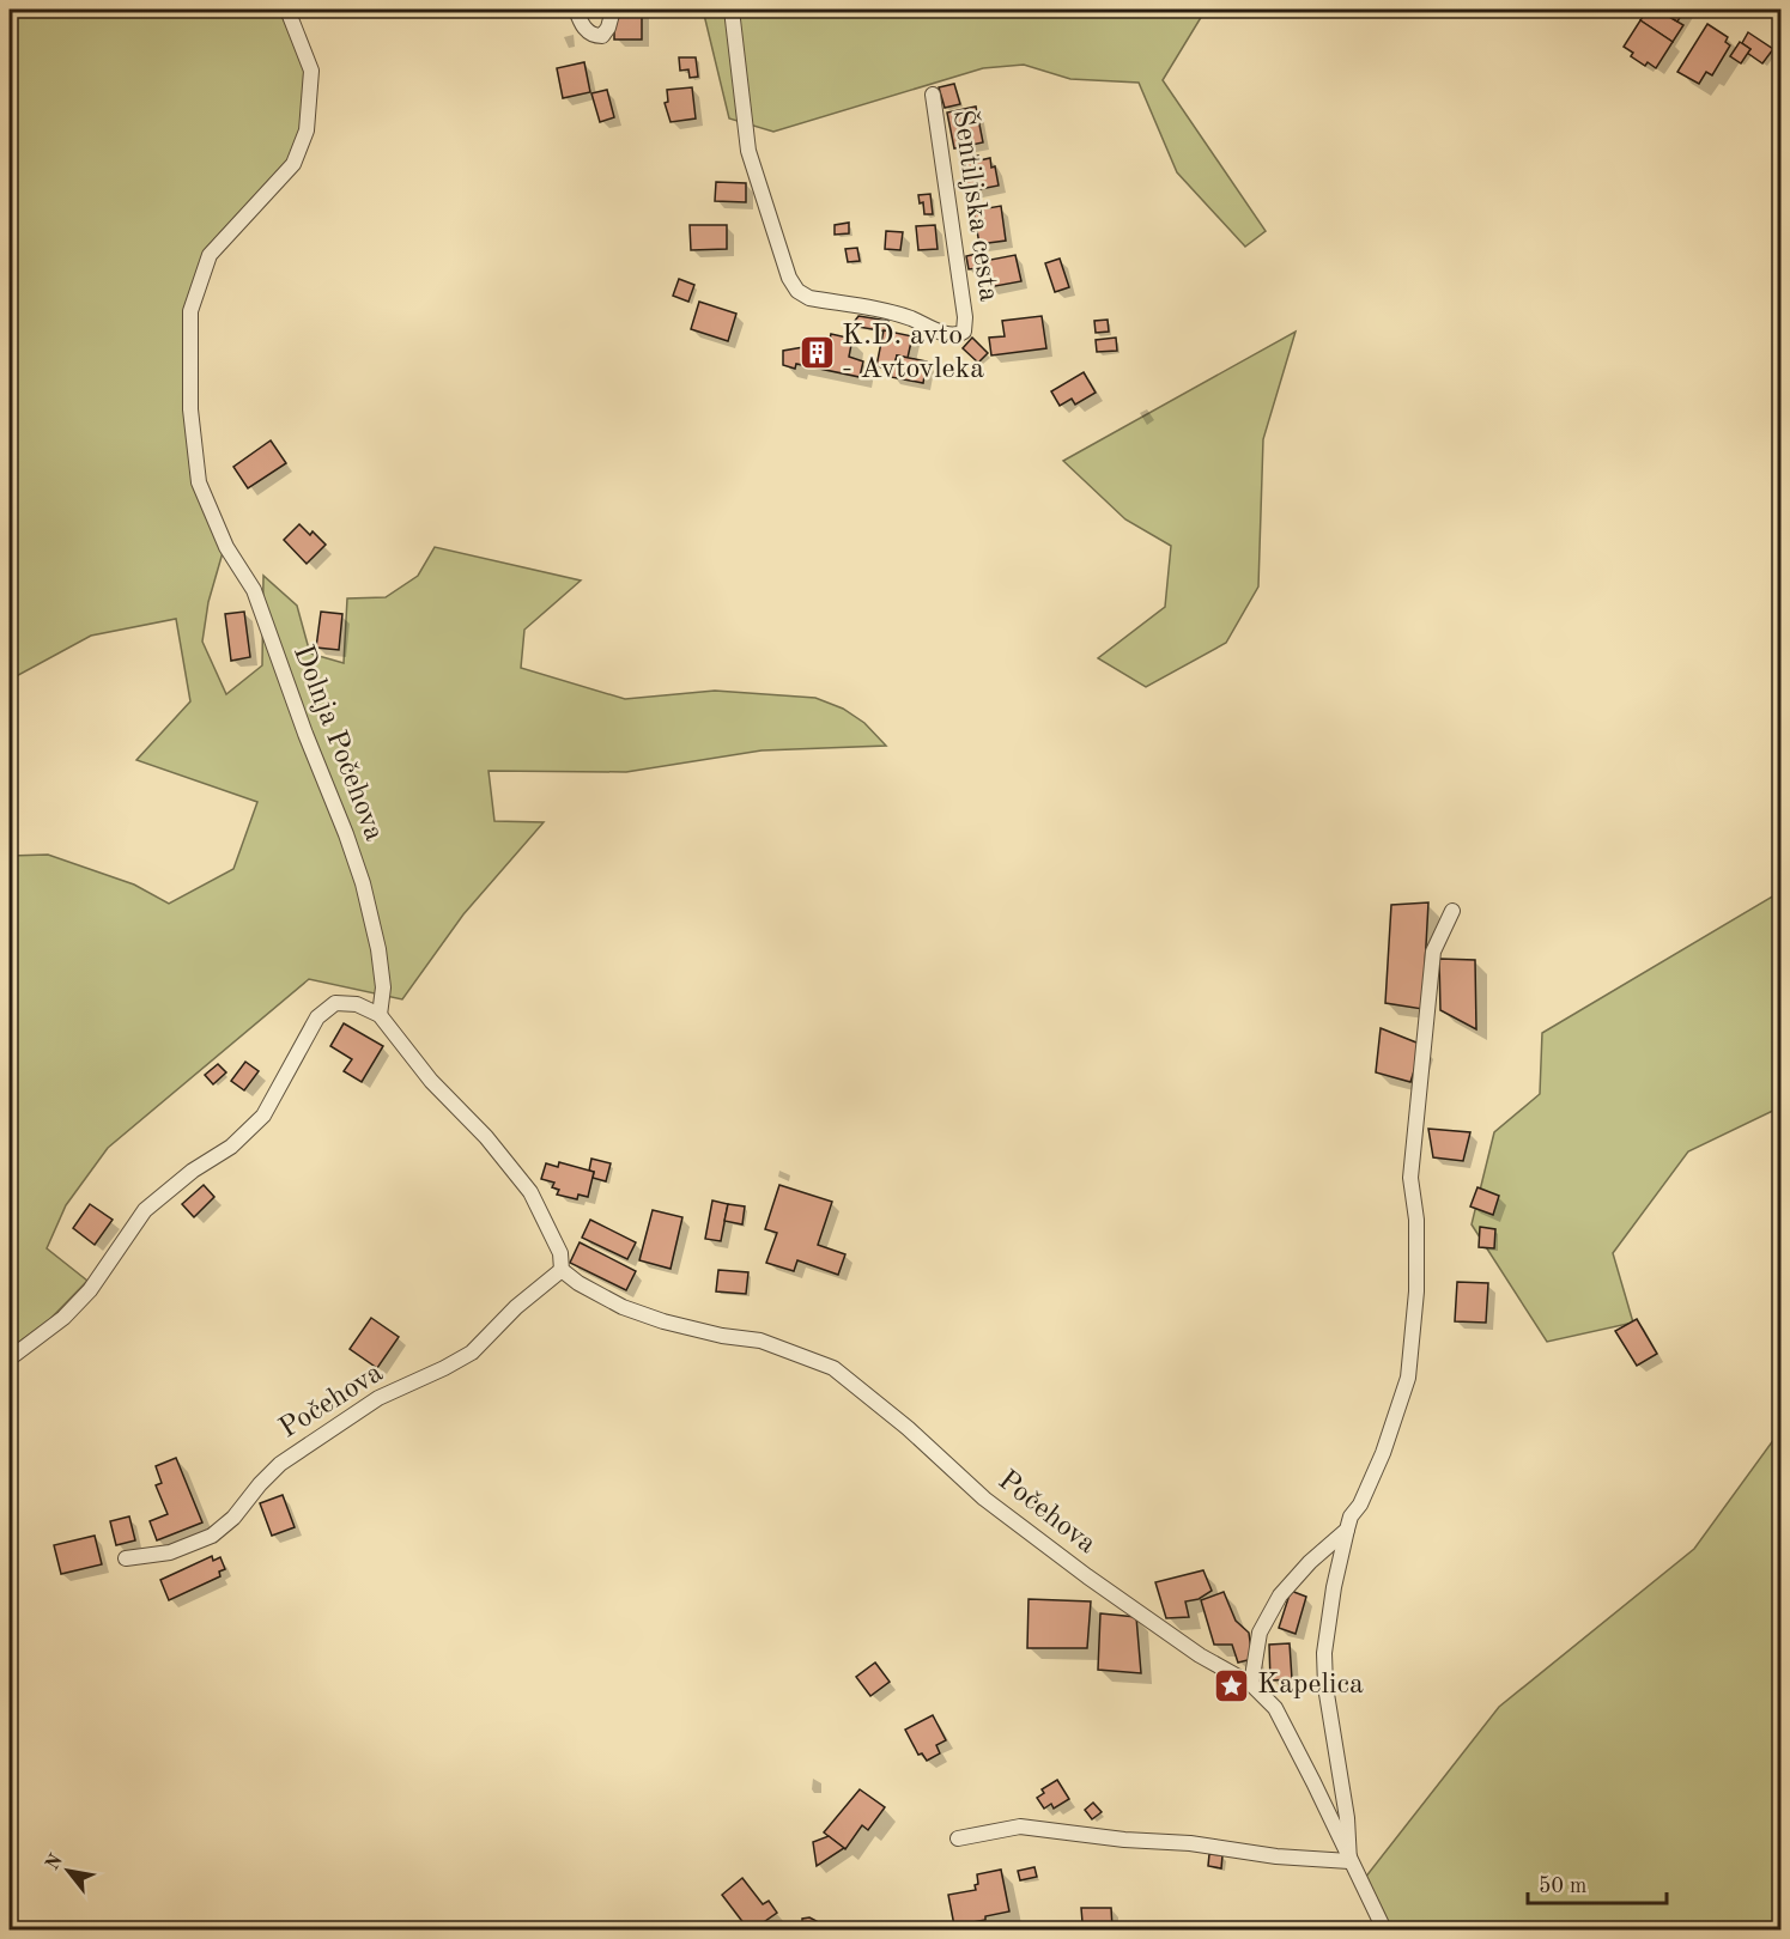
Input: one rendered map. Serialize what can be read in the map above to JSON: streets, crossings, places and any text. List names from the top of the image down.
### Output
{
  "streets": {
    "street": ["Šentiljska cesta", "Dolnja Počehova", "Počehova"]
  },
  "places": {
    "building": ["K.D. avto - Avtovleka"],
    "place": ["Kapelica"]
  },
  "scale_bar": "50 m",
  "north": "top left"
}
